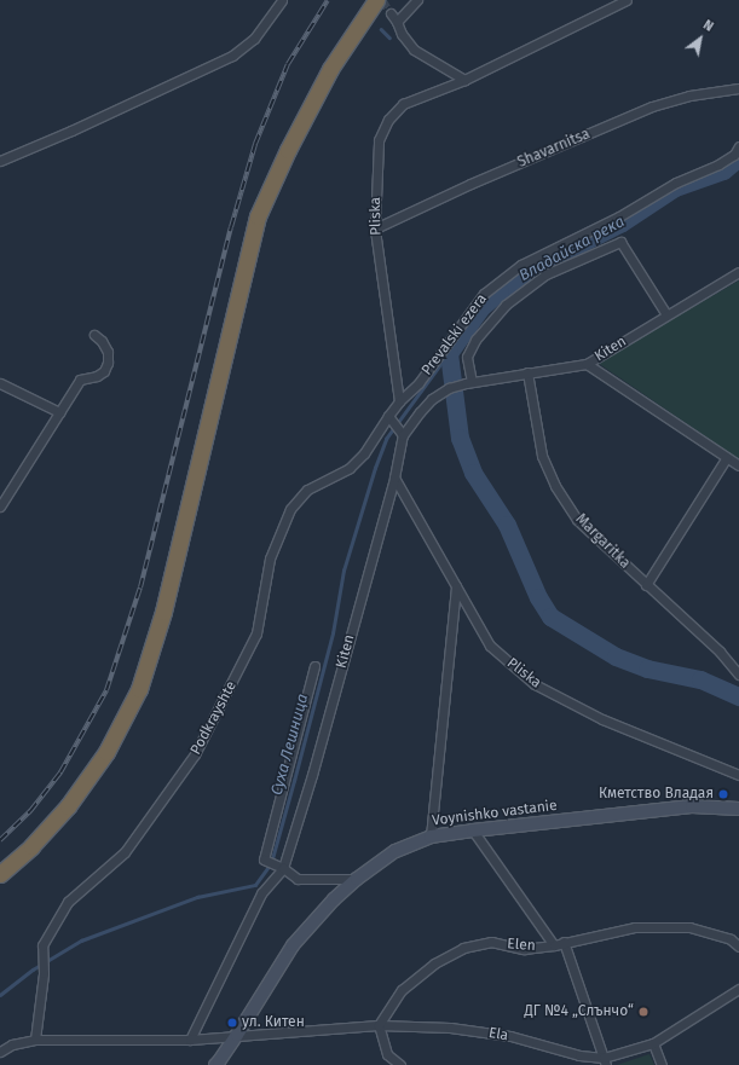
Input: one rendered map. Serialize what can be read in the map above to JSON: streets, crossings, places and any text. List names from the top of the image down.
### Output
{
  "streets": {
    "street": [
      "Shavarnitsa",
      "Pliska",
      "Prevalski ezera",
      "Kiten",
      "Margaritka",
      "Podkrayshte",
      "Voynishko vastanie",
      "Elen",
      "Ela"
    ]
  },
  "crossings": [
    ["Shavarnitsa", "Pliska"],
    ["Pliska", "Prevalski ezera"],
    ["Pliska", "Kiten"],
    ["Pliska", "Podkrayshte"],
    ["Prevalski ezera", "Podkrayshte"],
    ["Kiten", "Margaritka"],
    ["Kiten", "Ela"],
    ["Podkrayshte", "Ela"],
    ["Voynishko vastanie", "Ela"],
    ["Elen", "Ela"]
  ],
  "water": ["Владайска река", "Суха Лешница"],
  "places": ["Кметство Владая", "ДГ №4 „Слънчо“", "ул. Китен"],
  "north": "top right"
}
